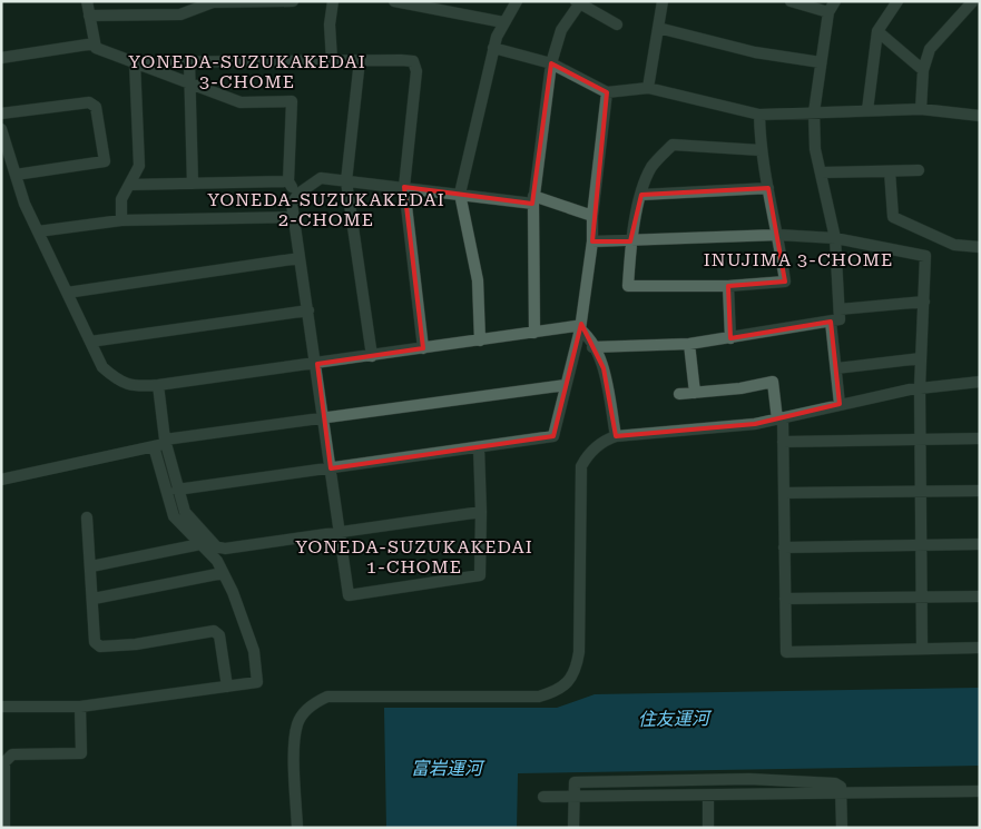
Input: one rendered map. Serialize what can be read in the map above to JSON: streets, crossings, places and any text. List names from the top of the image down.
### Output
{
  "districts": [
    "YONEDA-SUZUKAKEDAI 3-CHOME",
    "YONEDA-SUZUKAKEDAI 2-CHOME",
    "INUJIMA 3-CHOME",
    "YONEDA-SUZUKAKEDAI 1-CHOME"
  ],
  "water": ["住友運河", "富岩運河"]
}
